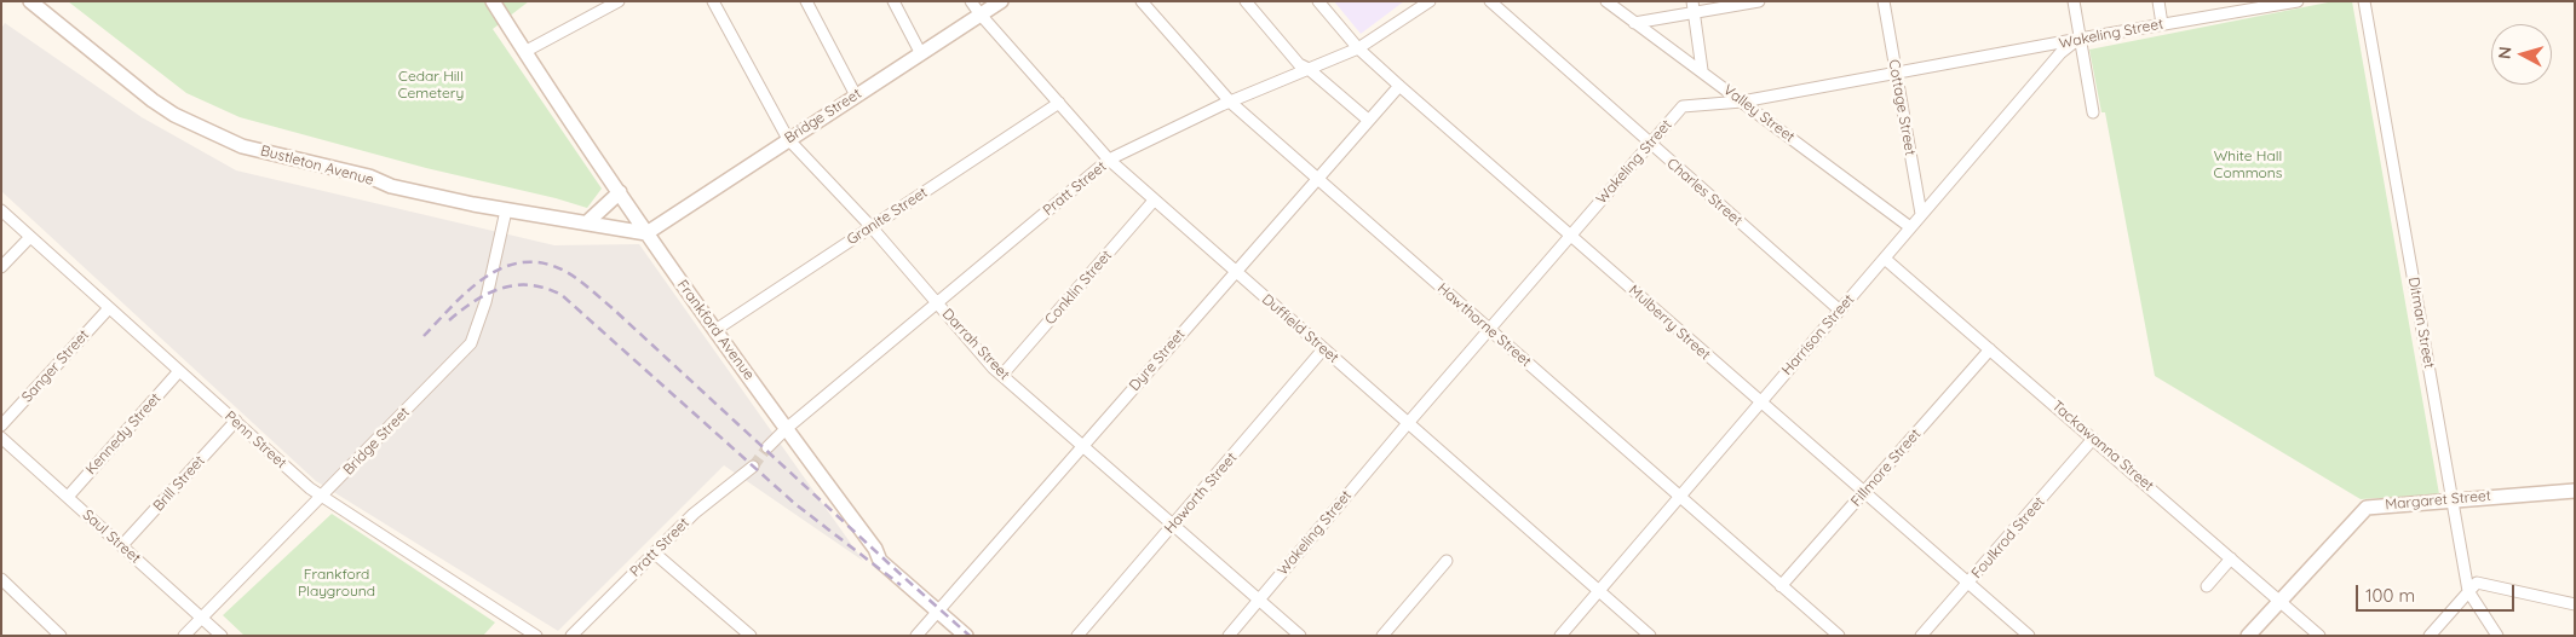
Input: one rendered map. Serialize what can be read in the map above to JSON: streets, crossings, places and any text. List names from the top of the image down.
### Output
{
  "streets": {
    "main road": [
      "Bridge Street",
      "Bustleton Avenue",
      "Frankford Avenue",
      "Margaret Street"
    ],
    "street": [
      "Wakeling Street",
      "Cottage Street",
      "Valley Street",
      "Pratt Street",
      "Charles Street",
      "Granite Street",
      "Conklin Street",
      "Mulberry Street",
      "Ditman Street",
      "Hawthorne Street",
      "Duffield Street",
      "Harrison Street",
      "Darrah Street",
      "Dyre Street",
      "Sanger Street",
      "Kennedy Street",
      "Penn Street",
      "Tackawanna Street",
      "Fillmore Street",
      "Brill Street",
      "Haworth Street",
      "Saul Street",
      "Foulkrod Street"
    ]
  },
  "crossings": [
    ["Wakeling Street", "Cottage Street"],
    ["Wakeling Street", "Valley Street"],
    ["Wakeling Street", "Charles Street"],
    ["Wakeling Street", "Mulberry Street"],
    ["Wakeling Street", "Hawthorne Street"],
    ["Wakeling Street", "Duffield Street"],
    ["Wakeling Street", "Harrison Street"],
    ["Wakeling Street", "Darrah Street"],
    ["Cottage Street", "Harrison Street"],
    ["Valley Street", "Harrison Street"],
    ["Bridge Street", "Bustleton Avenue"],
    ["Bridge Street", "Duffield Street"],
    ["Bridge Street", "Frankford Avenue"],
    ["Bridge Street", "Darrah Street"],
    ["Bridge Street", "Penn Street"],
    ["Bridge Street", "Saul Street"],
    ["Bustleton Avenue", "Frankford Avenue"],
    ["Pratt Street", "Mulberry Street"],
    ["Pratt Street", "Hawthorne Street"],
    ["Pratt Street", "Duffield Street"],
    ["Pratt Street", "Frankford Avenue"],
    ["Pratt Street", "Darrah Street"],
    ["Charles Street", "Harrison Street"],
    ["Granite Street", "Duffield Street"],
    ["Granite Street", "Frankford Avenue"],
    ["Granite Street", "Darrah Street"],
    ["Conklin Street", "Duffield Street"],
    ["Conklin Street", "Darrah Street"],
    ["Mulberry Street", "Harrison Street"],
    ["Mulberry Street", "Dyre Street"],
    ["Mulberry Street", "Fillmore Street"],
    ["Mulberry Street", "Foulkrod Street"],
    ["Ditman Street", "Margaret Street"],
    ["Hawthorne Street", "Harrison Street"],
    ["Hawthorne Street", "Dyre Street"],
    ["Hawthorne Street", "Fillmore Street"],
    ["Duffield Street", "Harrison Street"],
    ["Duffield Street", "Dyre Street"],
    ["Duffield Street", "Haworth Street"],
    ["Frankford Avenue", "Dyre Street"],
    ["Harrison Street", "Tackawanna Street"],
    ["Darrah Street", "Dyre Street"],
    ["Darrah Street", "Haworth Street"],
    ["Sanger Street", "Penn Street"],
    ["Kennedy Street", "Penn Street"],
    ["Kennedy Street", "Saul Street"],
    ["Penn Street", "Brill Street"],
    ["Tackawanna Street", "Fillmore Street"],
    ["Tackawanna Street", "Margaret Street"],
    ["Tackawanna Street", "Foulkrod Street"],
    ["Brill Street", "Saul Street"]
  ],
  "parks": ["Cedar Hill Cemetery", "White Hall Commons", "Frankford Playground"],
  "scale_bar": "100 m",
  "north": "left"
}
